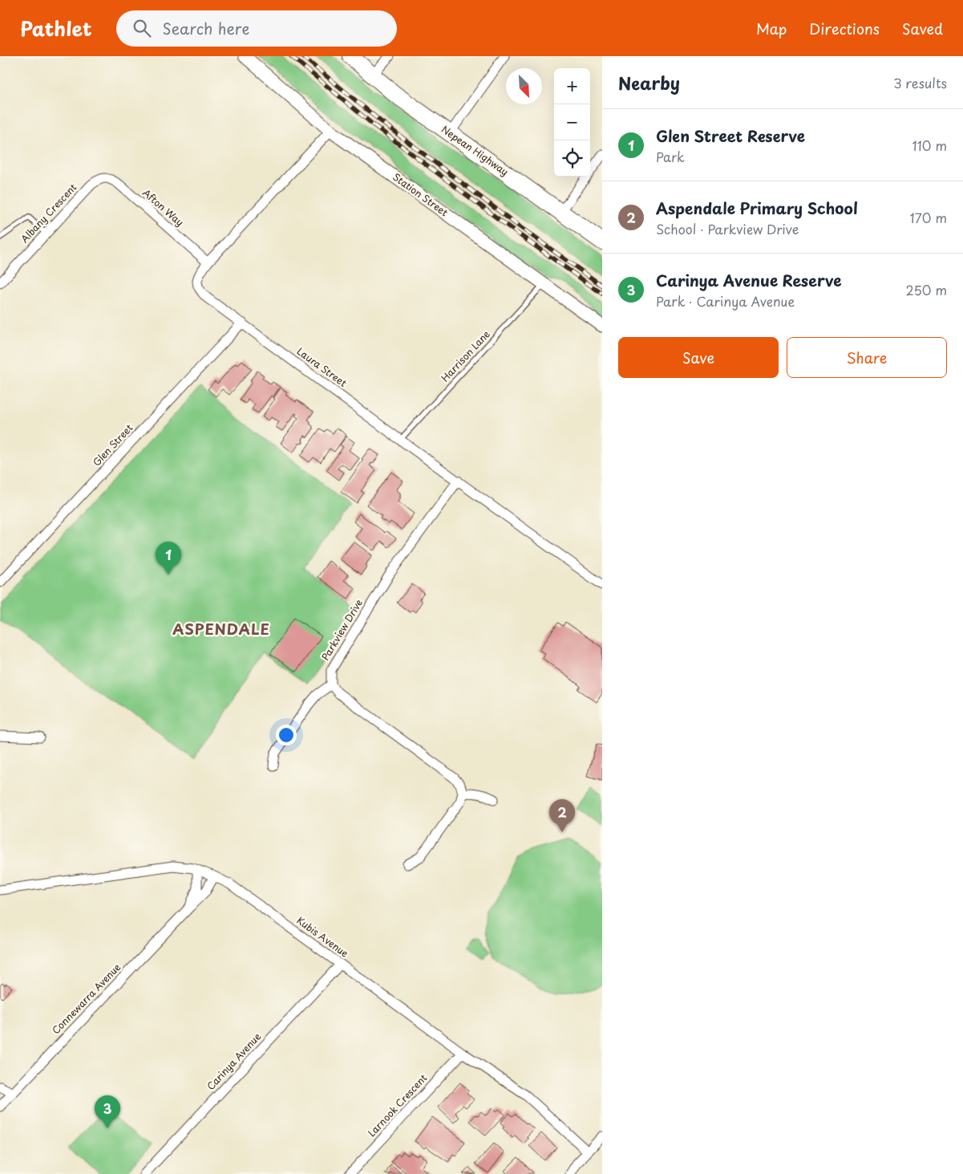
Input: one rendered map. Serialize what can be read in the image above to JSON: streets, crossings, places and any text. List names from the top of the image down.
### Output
{
  "streets": {
    "highway": ["Nepean Highway"],
    "street": [
      "Station Street",
      "Afton Way",
      "Albany Crescent",
      "Laura Street",
      "Glen Street",
      "Parkview Drive",
      "Kubis Avenue",
      "Connewarra Avenue",
      "Carinya Avenue",
      "Larnook Crescent"
    ],
    "lane": ["Harrison Lane"]
  },
  "crossings": [
    ["Station Street", "Harrison Lane"],
    ["Station Street", "Laura Street"],
    ["Afton Way", "Albany Crescent"],
    ["Afton Way", "Laura Street"],
    ["Harrison Lane", "Laura Street"],
    ["Laura Street", "Glen Street"],
    ["Laura Street", "Parkview Drive"],
    ["Kubis Avenue", "Connewarra Avenue"],
    ["Kubis Avenue", "Carinya Avenue"],
    ["Kubis Avenue", "Larnook Crescent"]
  ],
  "districts": ["ASPENDALE"],
  "north": "bottom right",
  "page": {
    "header": "Pathlet",
    "search": "Search here",
    "nav": ["Map", "Directions", "Saved"],
    "heading": ["Nearby", "3 results"],
    "map_buttons": ["+", "−"],
    "list": [
      {
        "mark": "1",
        "name": "Glen Street Reserve",
        "note": "Park",
        "value": "110 m"
      },
      {
        "mark": "2",
        "name": "Aspendale Primary School",
        "note": "School · Parkview Drive",
        "value": "170 m"
      },
      {
        "mark": "3",
        "name": "Carinya Avenue Reserve",
        "note": "Park · Carinya Avenue",
        "value": "250 m"
      }
    ],
    "buttons": ["Save", "Share"],
    "pins": ["1", "2", "3"]
  }
}
